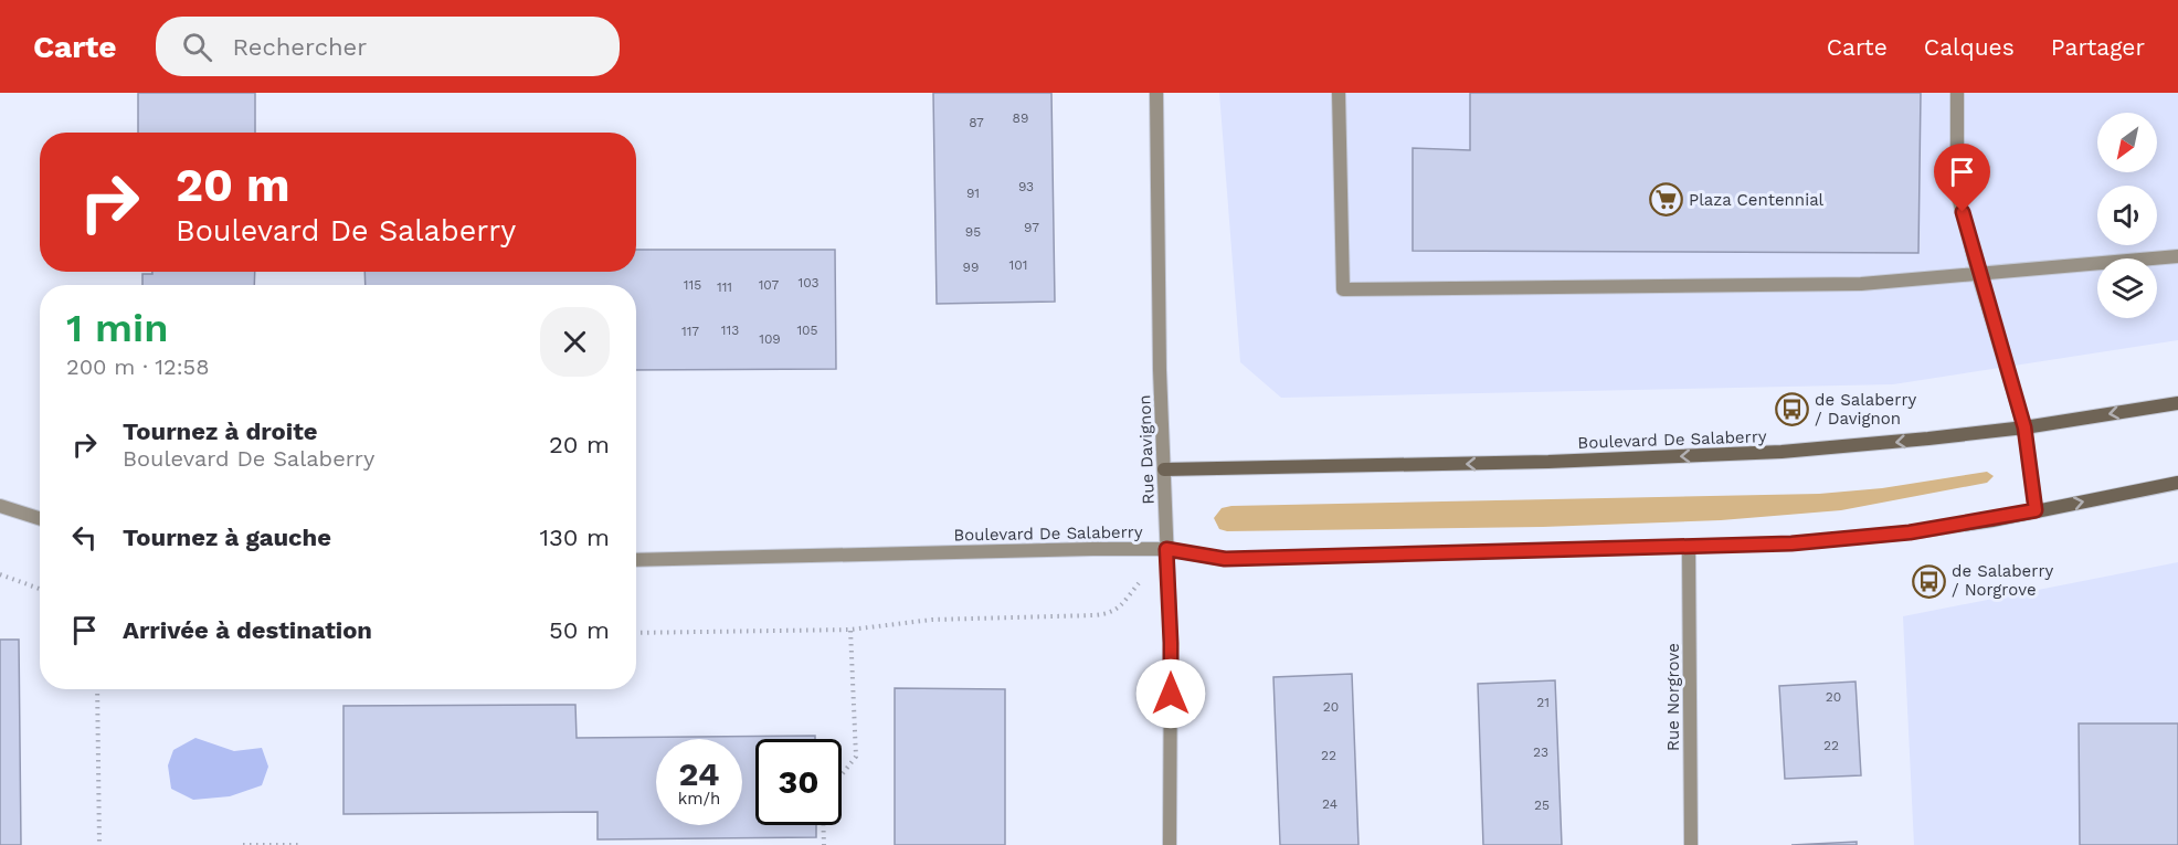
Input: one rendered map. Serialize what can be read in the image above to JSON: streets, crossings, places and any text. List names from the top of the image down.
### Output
{
  "streets": {
    "street": ["Boulevard De Salaberry", "Rue Davignon", "Rue Norgrove"]
  },
  "crossings": [
    ["Boulevard De Salaberry", "Rue Davignon"],
    ["Boulevard De Salaberry", "Rue Norgrove"]
  ],
  "places": {
    "supermarket": ["Plaza Centennial"],
    "bus stop": ["de Salaberry / Davignon", "de Salaberry / Norgrove"]
  },
  "house_numbers": [
    "89",
    "87",
    "93",
    "91",
    "97",
    "95",
    "101",
    "99",
    "103",
    "115",
    "107",
    "111",
    "113",
    "105",
    "117",
    "109",
    "20",
    "21",
    "20",
    "22",
    "23",
    "22",
    "24",
    "25"
  ],
  "north": "bottom left",
  "page": {
    "header": "Carte",
    "search": "Rechercher",
    "nav": ["Carte", "Calques", "Partager"],
    "turn": ["20 m", "Boulevard De Salaberry"],
    "heading": ["1 min", "200 m · 12:58"],
    "list": [
      {
        "name": "Tournez à droite",
        "note": "Boulevard De Salaberry",
        "value": "20 m"
      },
      {
        "name": "Tournez à gauche",
        "value": "130 m"
      },
      {
        "name": "Arrivée à destination",
        "value": "50 m"
      }
    ],
    "speed": "24 km/h",
    "limit": "30"
  }
}
